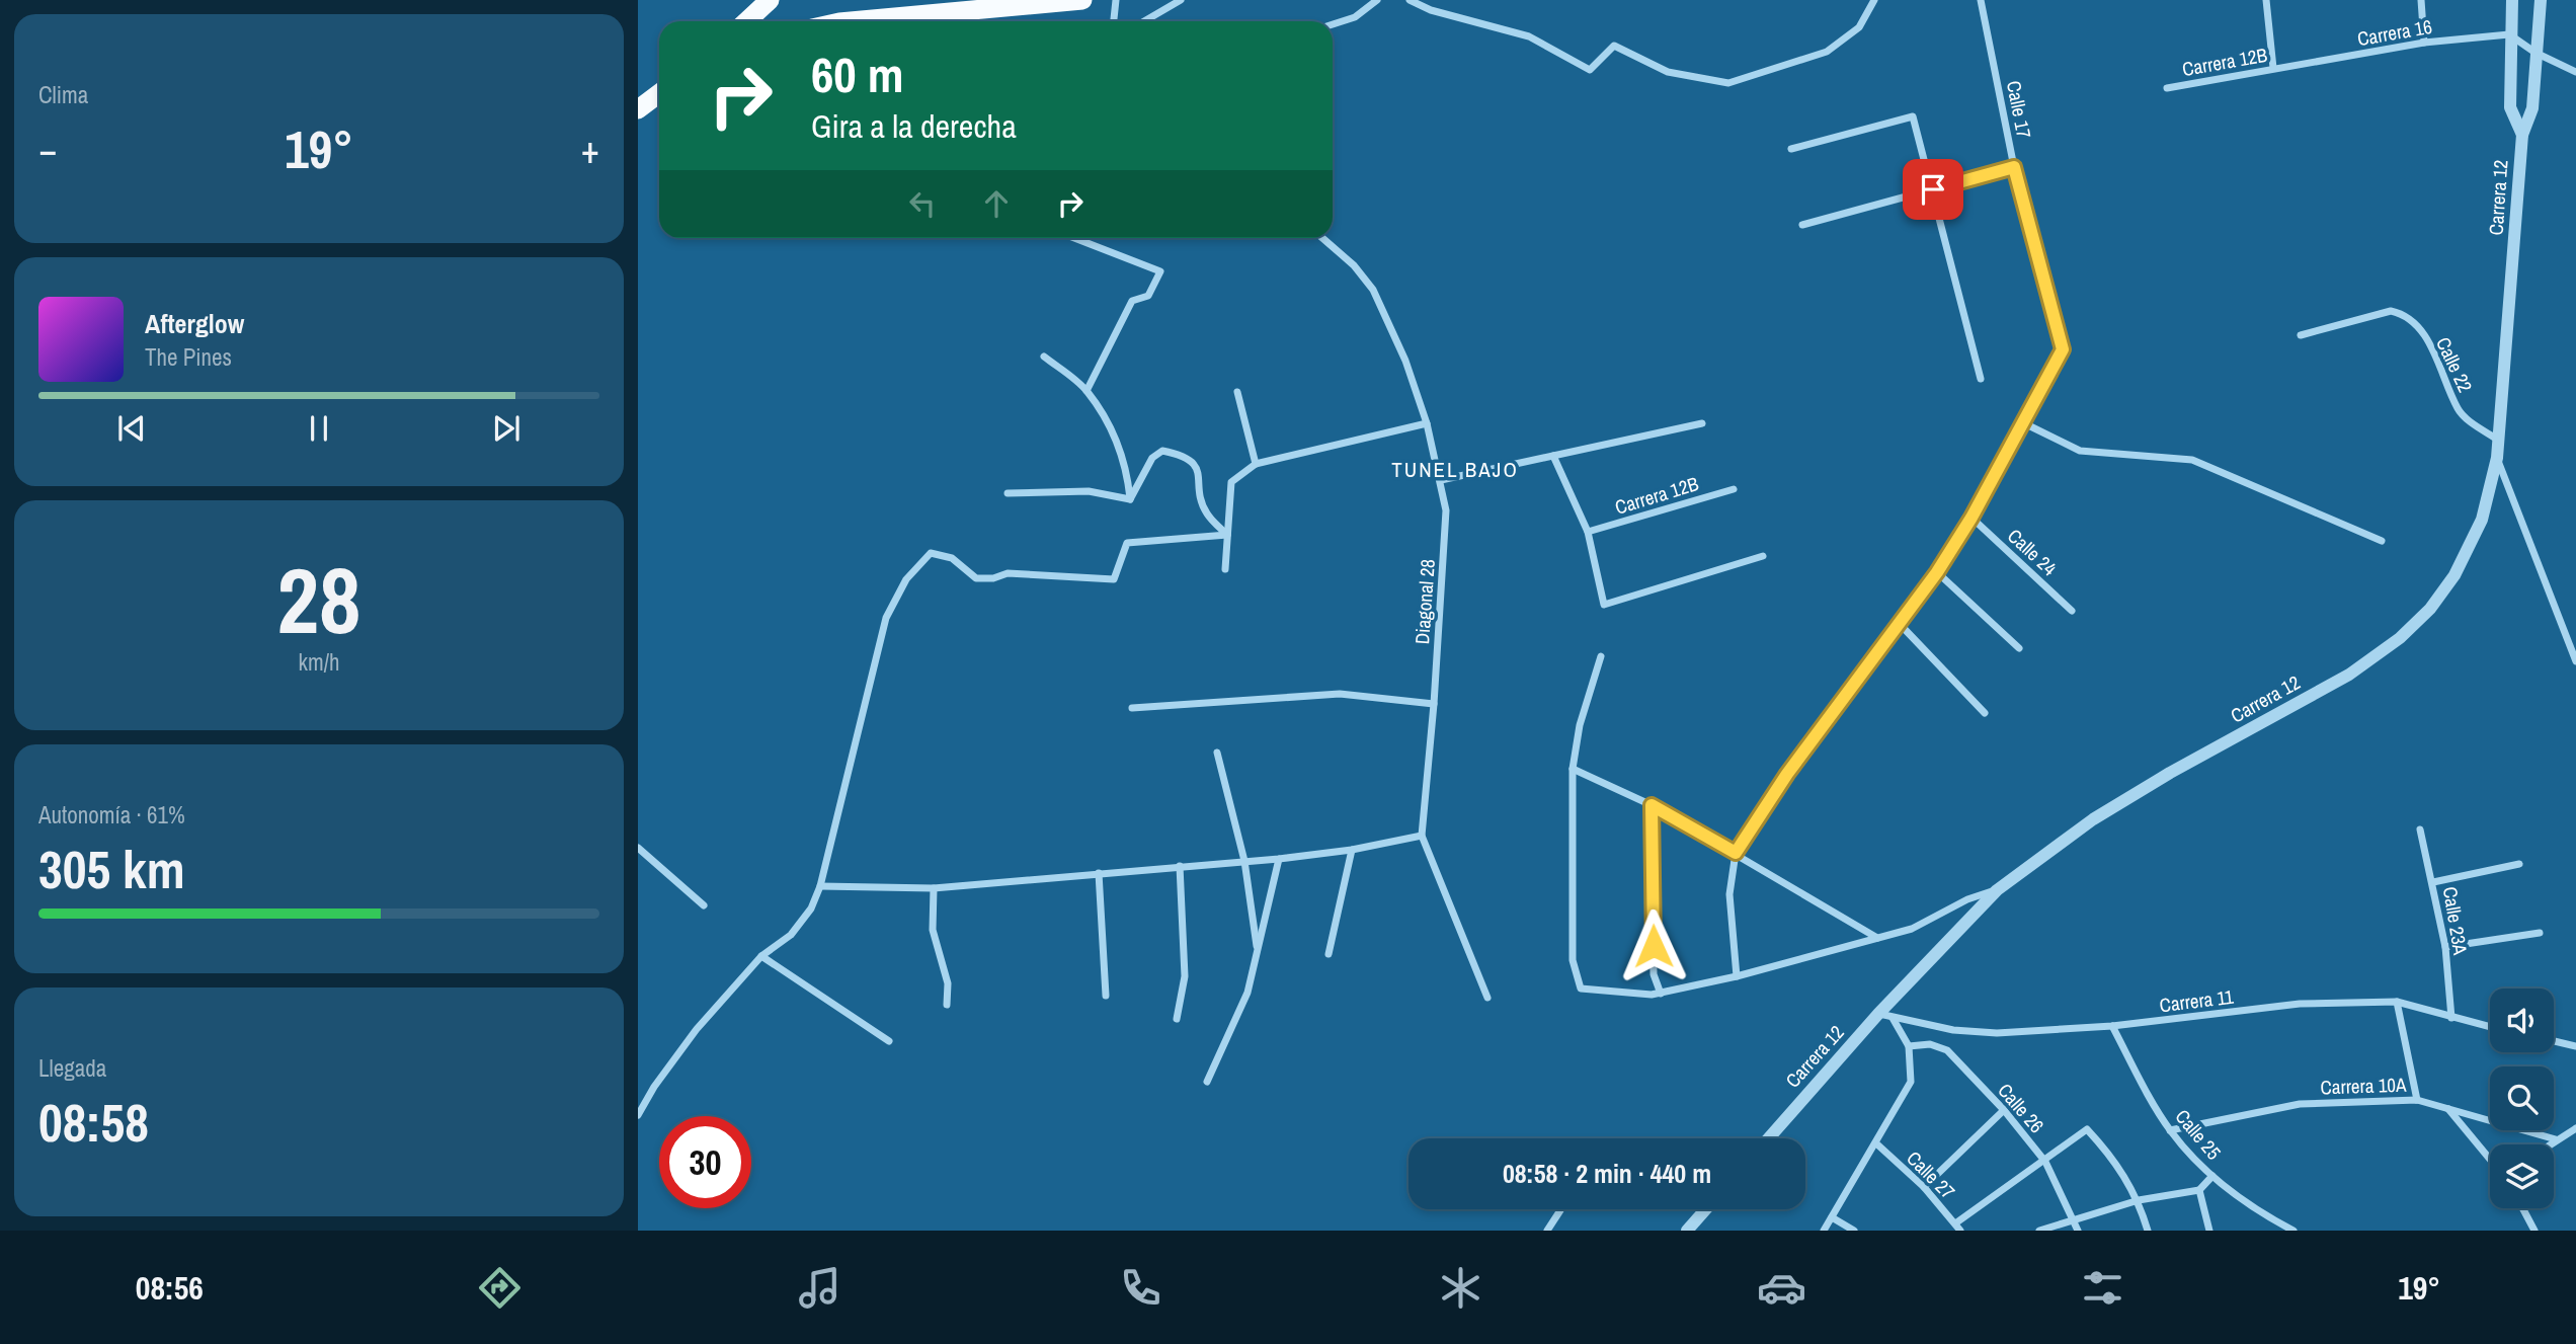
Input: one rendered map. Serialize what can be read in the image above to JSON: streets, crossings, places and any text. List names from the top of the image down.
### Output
{
  "streets": {
    "street": [
      "Carrera 16",
      "Carrera 12B",
      "Calle 17",
      "Carrera 12",
      "Calle 22",
      "Calle 24",
      "Diagonal 28",
      "Calle 23A",
      "Carrera 11",
      "Carrera 10A",
      "Calle 26",
      "Calle 25",
      "Calle 27"
    ]
  },
  "crossings": [
    ["Carrera 16", "Carrera 12B"],
    ["Carrera 16", "Carrera 12"],
    ["Calle 17", "Calle 24"],
    ["Carrera 12", "Calle 22"],
    ["Carrera 12", "Carrera 11"],
    ["Calle 23A", "Carrera 11"],
    ["Carrera 11", "Calle 25"],
    ["Carrera 10A", "Calle 25"]
  ],
  "districts": ["TUNEL BAJO"],
  "page": {
    "tile": [
      "Clima",
      ["28", "km/h"],
      ["Autonomía · 61%", "305 km"],
      ["Llegada", "08:58"]
    ],
    "turn": ["60 m", "Gira a la derecha"],
    "heat": ["−", "19°", "+"],
    "song": ["Afterglow", "The Pines"],
    "limit": "30",
    "trip": "08:58 · 2 min · 440 m",
    "tabs": ["08:56", "19°"]
  }
}
